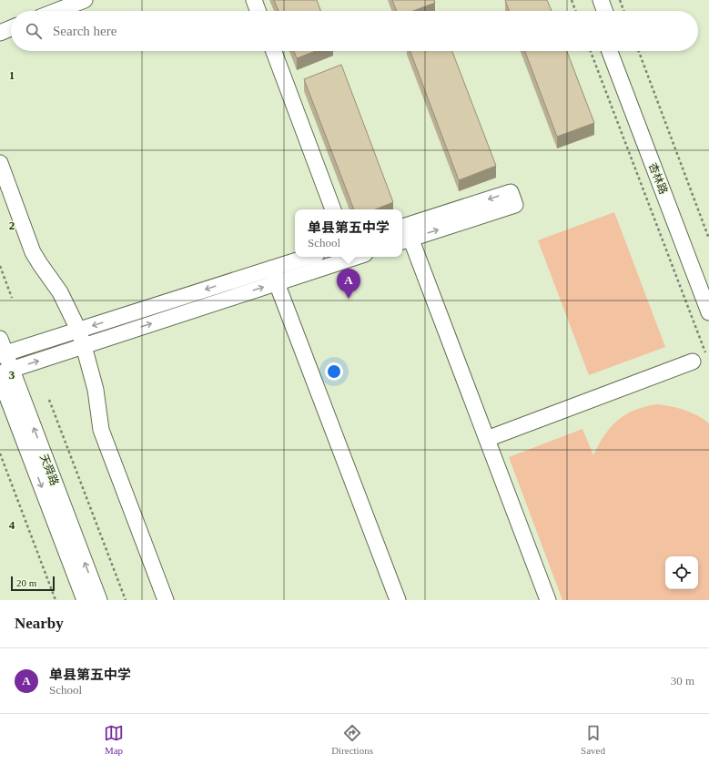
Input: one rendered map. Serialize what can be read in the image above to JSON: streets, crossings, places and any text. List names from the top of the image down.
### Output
{
  "streets": {
    "street": ["杏林路", "天舜路"]
  },
  "scale_bar": "20 m",
  "page": {
    "search": "Search here",
    "popup": ["单县第五中学", "School"],
    "pins": "A",
    "scale": "20 m",
    "heading": "Nearby",
    "list": [
      {
        "mark": "A",
        "name": "单县第五中学",
        "note": "School",
        "value": "30 m"
      }
    ],
    "nav": ["Map", "Directions", "Saved"]
  },
  "grid": {
    "rows": [
      "1",
      "2",
      "3",
      "4"
    ]
  }
}
